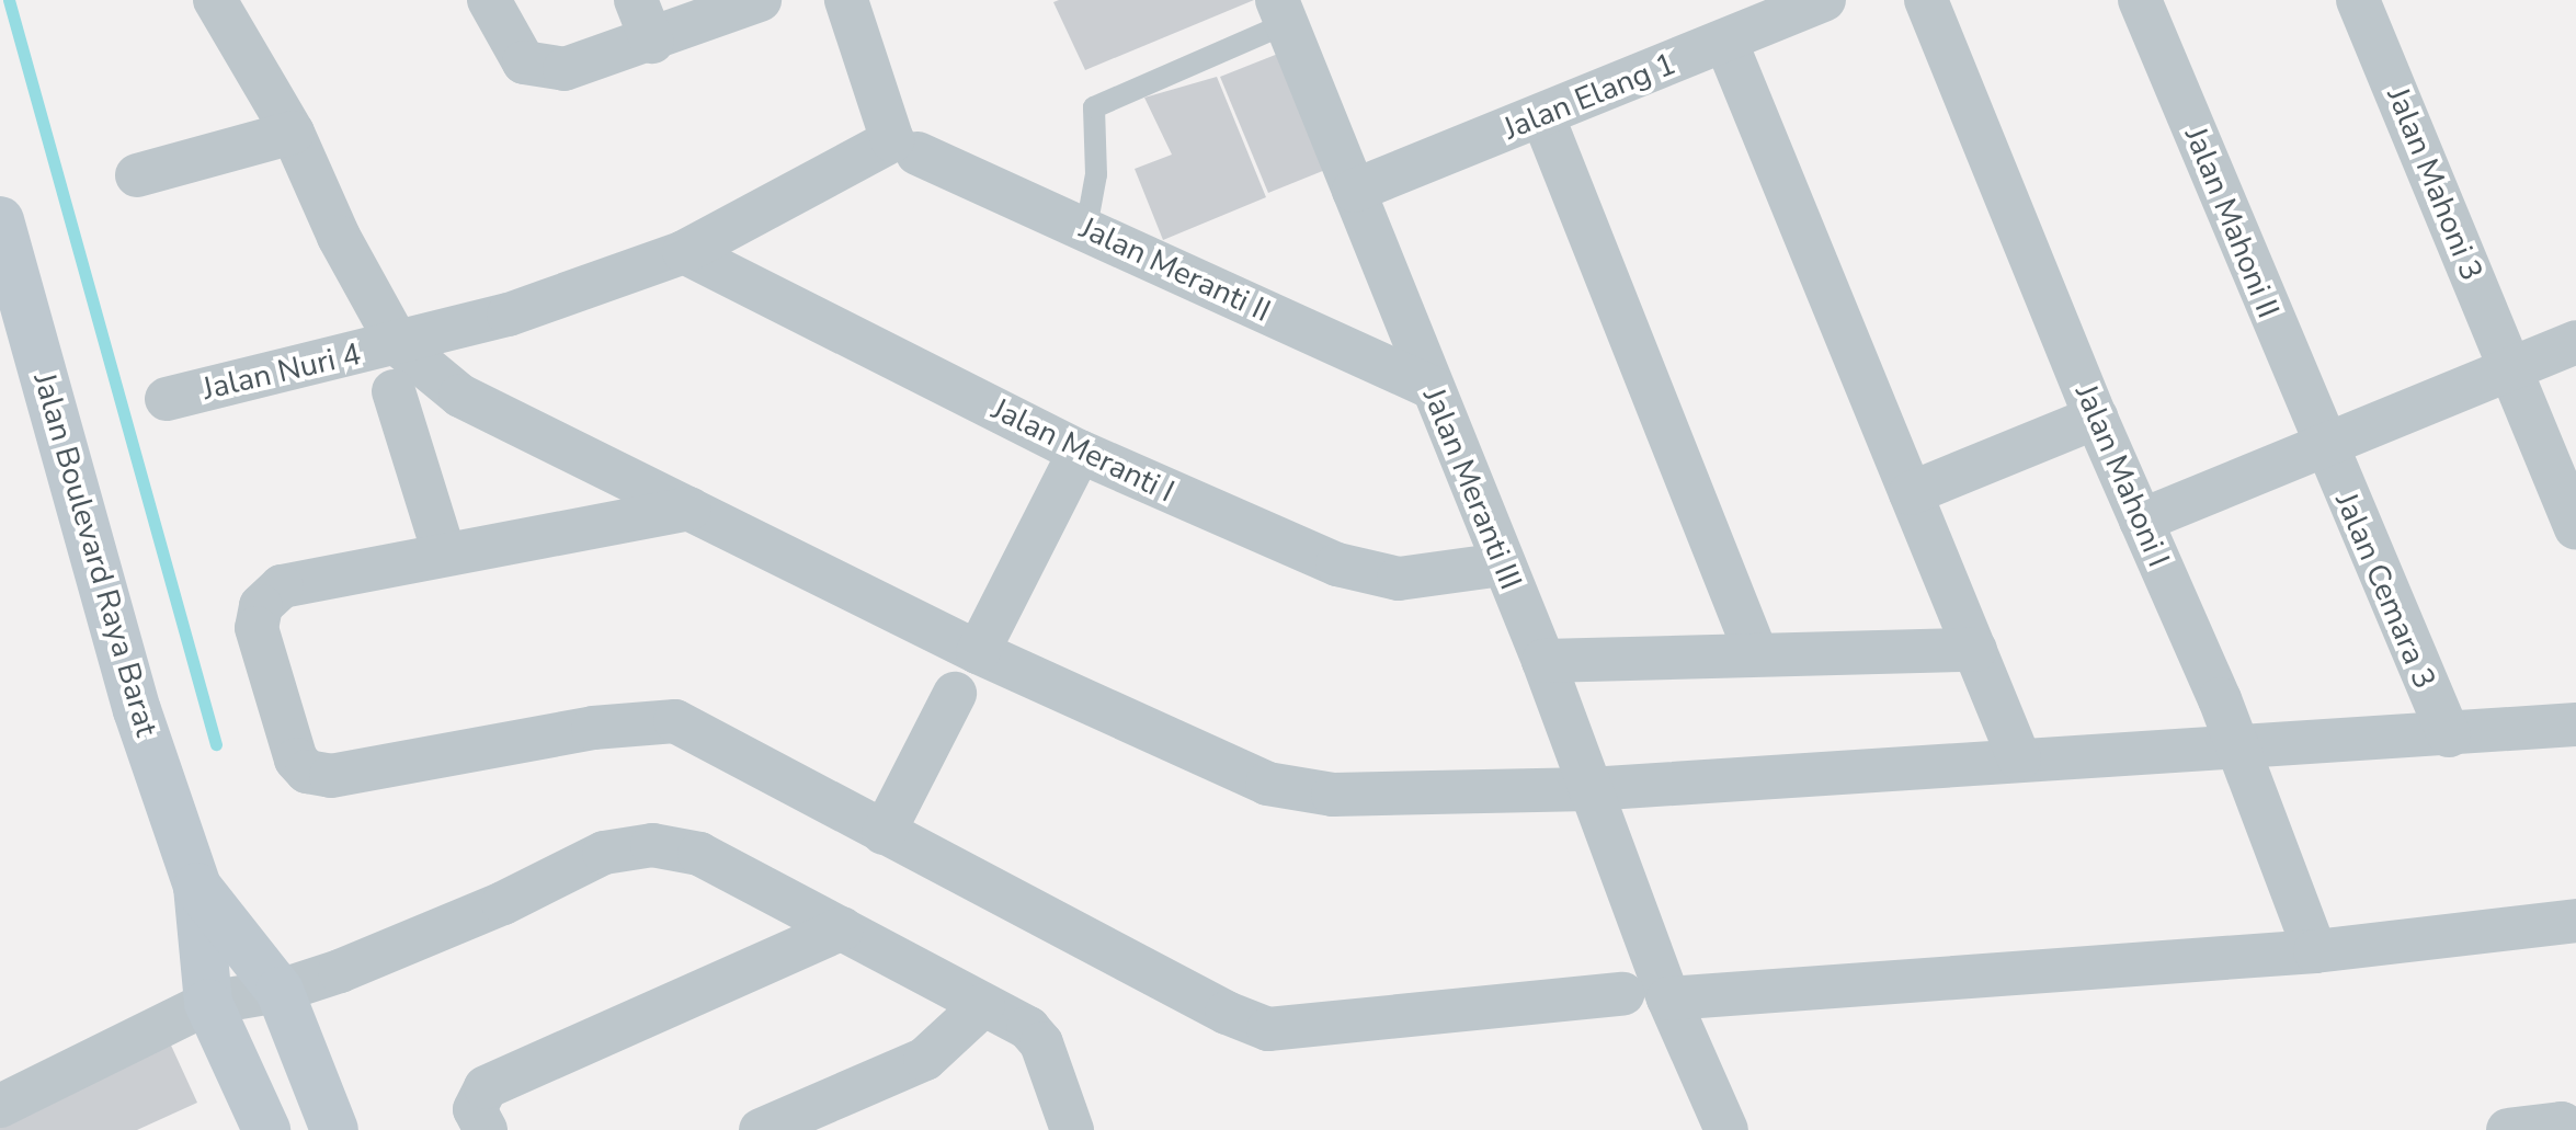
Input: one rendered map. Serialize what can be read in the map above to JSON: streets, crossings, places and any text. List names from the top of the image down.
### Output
{
  "streets": {
    "main road": ["Jalan Boulevard Raya Barat"],
    "street": [
      "Jalan Elang 1",
      "Jalan Mahoni 3",
      "Jalan Mahoni II",
      "Jalan Meranti II",
      "Jalan Nuri 4",
      "Jalan Meranti I",
      "Jalan Mahoni I",
      "Jalan Meranti III",
      "Jalan Cemara 3"
    ]
  },
  "crossings": [
    ["Jalan Elang 1", "Jalan Meranti III"],
    ["Jalan Mahoni II", "Jalan Cemara 3"],
    ["Jalan Meranti II", "Jalan Meranti III"],
    ["Jalan Nuri 4", "Jalan Meranti I"],
    ["Jalan Meranti I", "Jalan Meranti III"]
  ]
}
